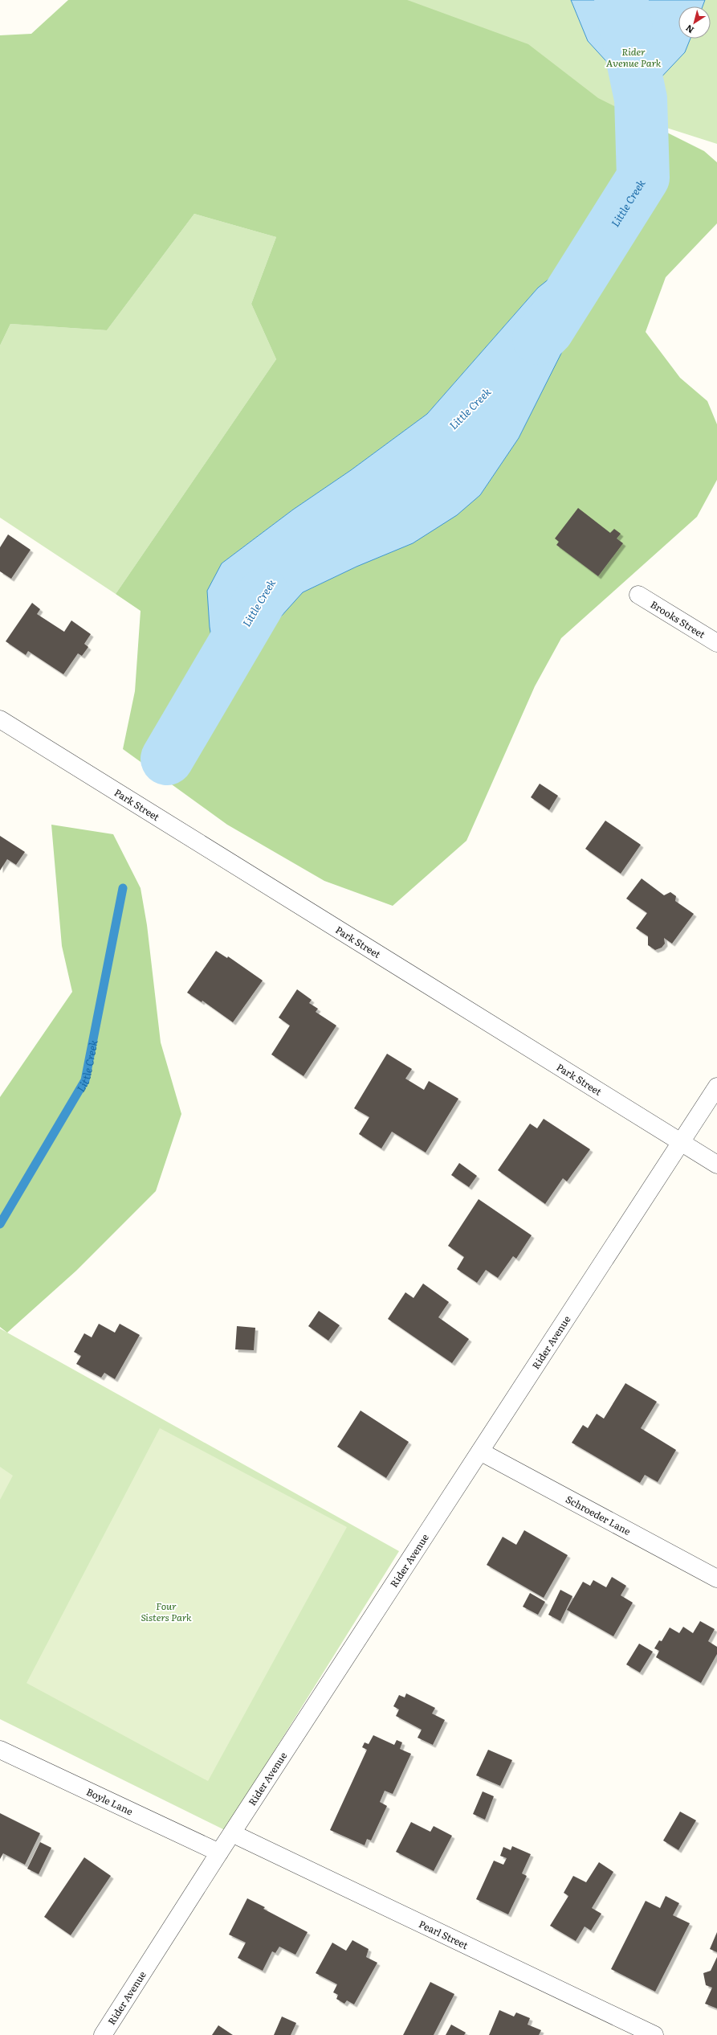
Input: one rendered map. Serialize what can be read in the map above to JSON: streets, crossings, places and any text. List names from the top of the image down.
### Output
{
  "streets": {
    "street": [
      "Brooks Street",
      "Park Street",
      "Rider Avenue",
      "Schroeder Lane",
      "Boyle Lane",
      "Pearl Street"
    ]
  },
  "crossings": [
    ["Park Street", "Rider Avenue"],
    ["Rider Avenue", "Schroeder Lane"],
    ["Rider Avenue", "Boyle Lane"],
    ["Rider Avenue", "Pearl Street"]
  ],
  "water": ["Little Creek"],
  "parks": ["Rider Avenue Park", "Four Sisters Park"],
  "north": "bottom left"
}
